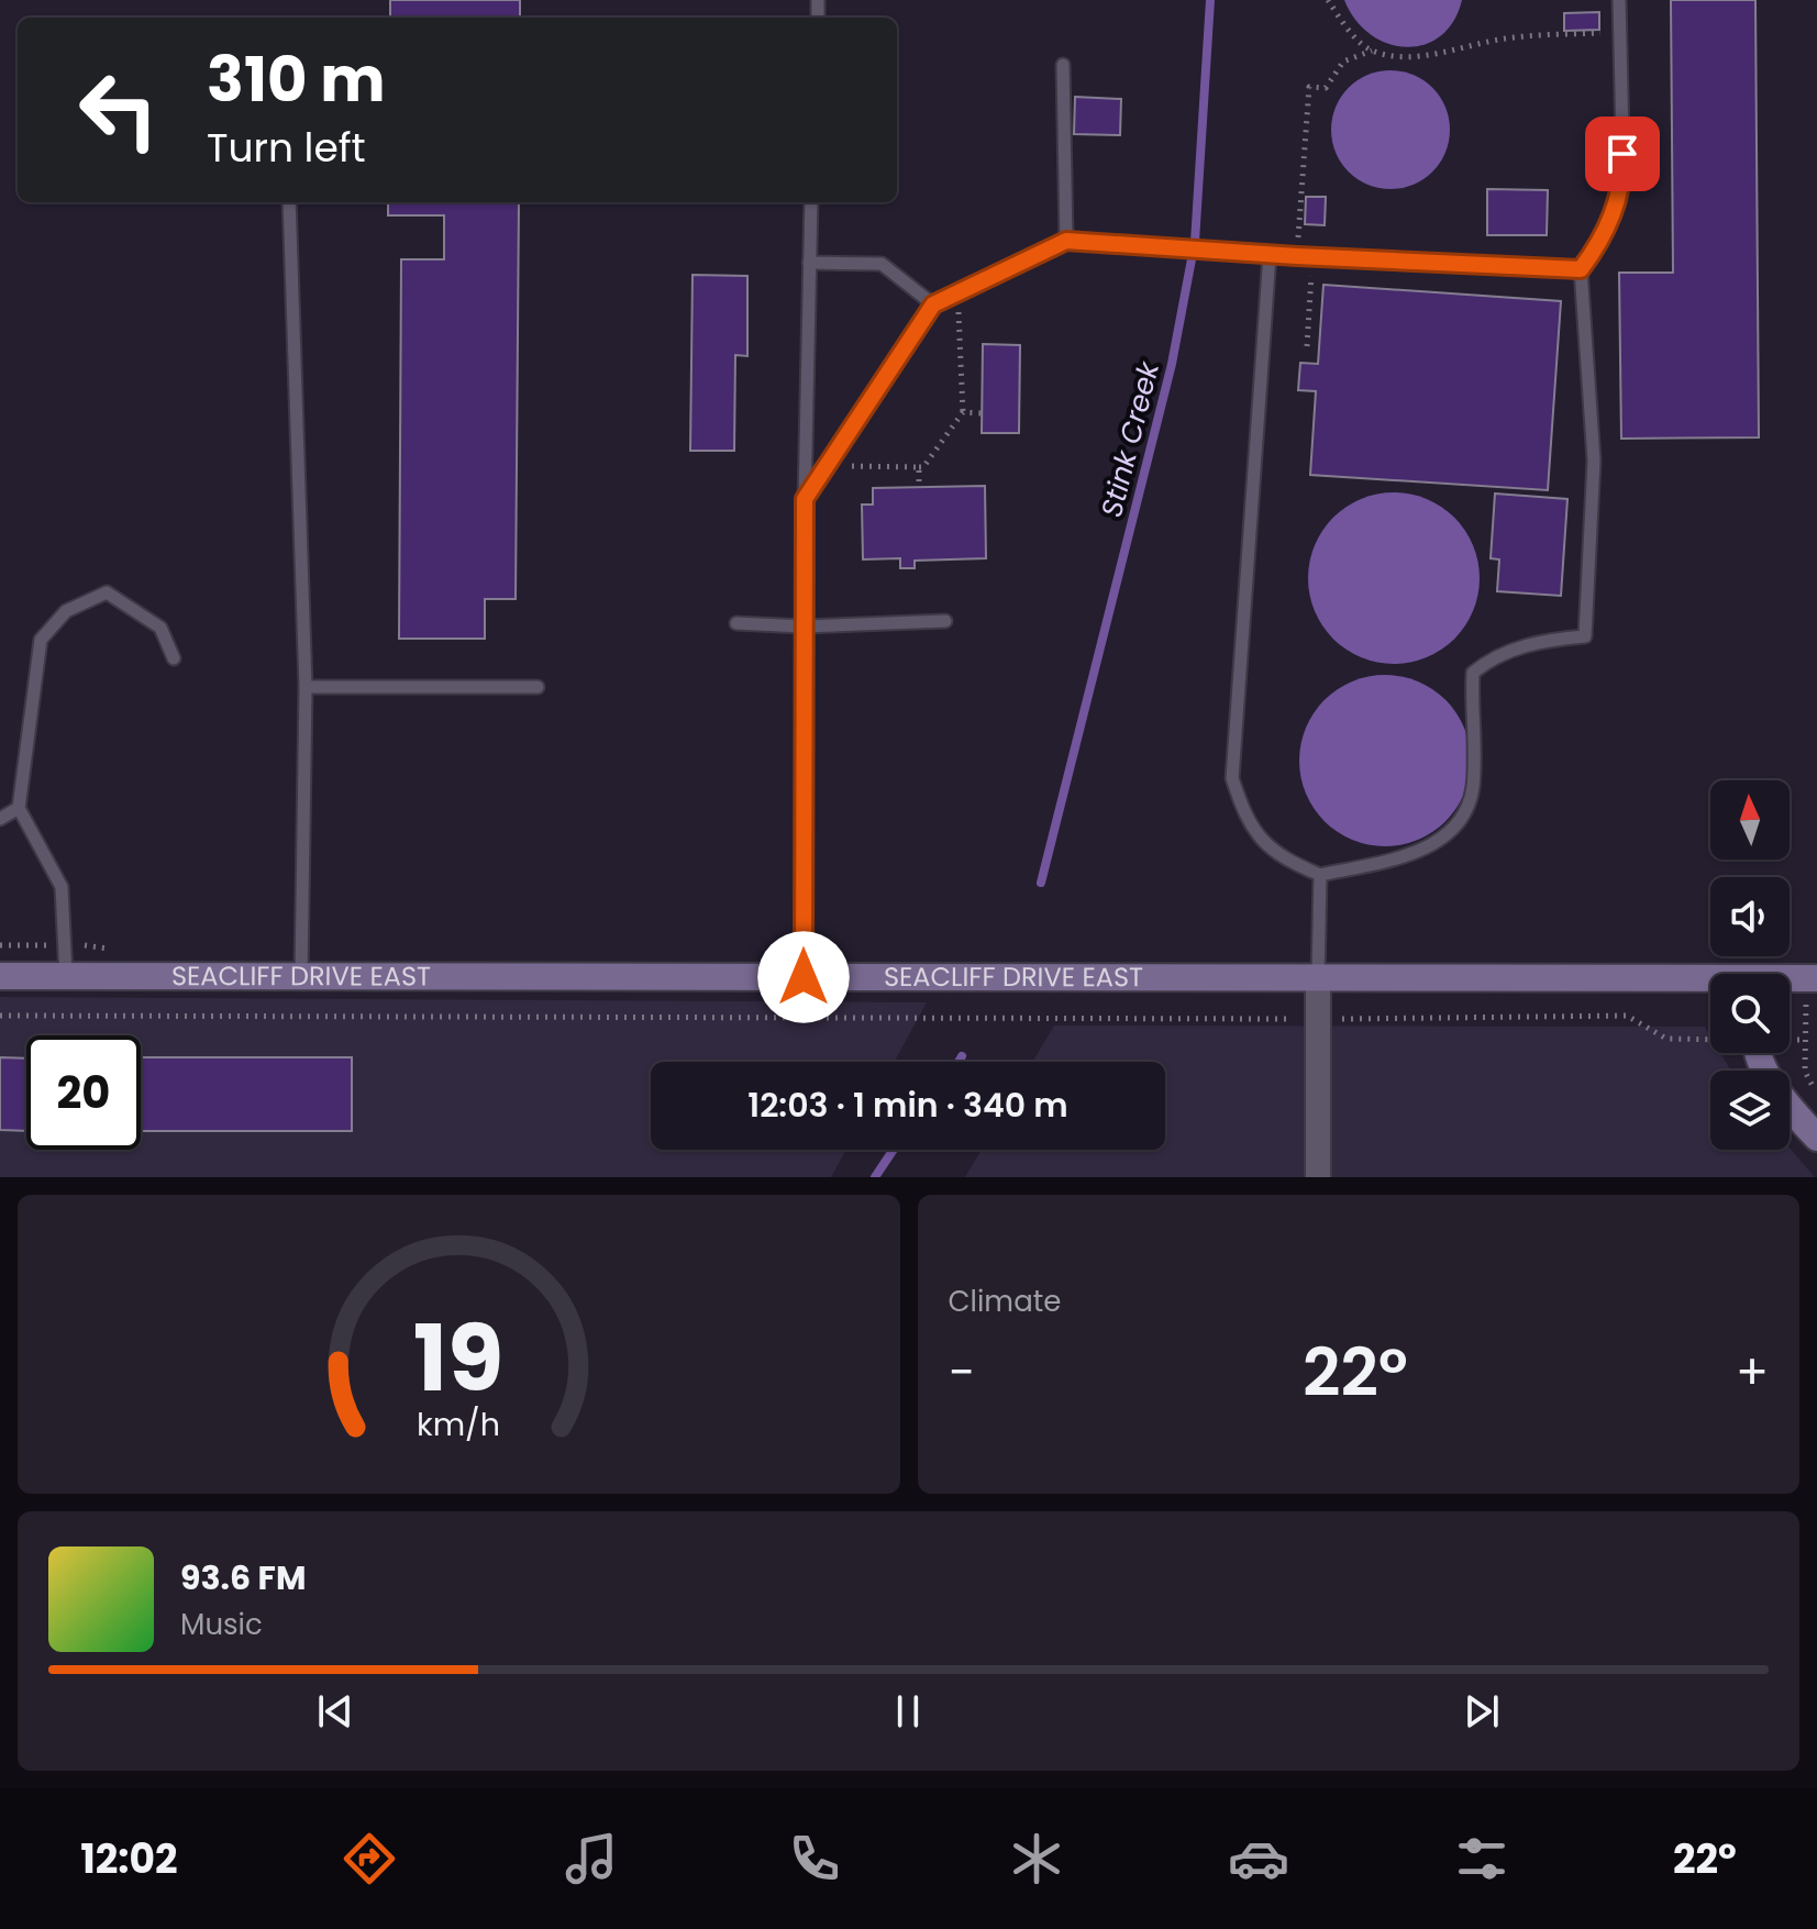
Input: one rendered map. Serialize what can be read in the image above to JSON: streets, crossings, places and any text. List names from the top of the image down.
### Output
{
  "streets": {
    "main road": ["SEACLIFF DRIVE EAST"]
  },
  "water": ["Stink Creek"],
  "north": "top",
  "page": {
    "turn": ["310 m", "Turn left"],
    "limit": "20",
    "trip": "12:03 · 1 min · 340 m",
    "tile": "Climate",
    "heat": ["−", "22°", "+"],
    "song": ["93.6 FM", "Music"],
    "tabs": ["12:02", "22°"],
    "gauge": ["19", "km/h"]
  }
}
